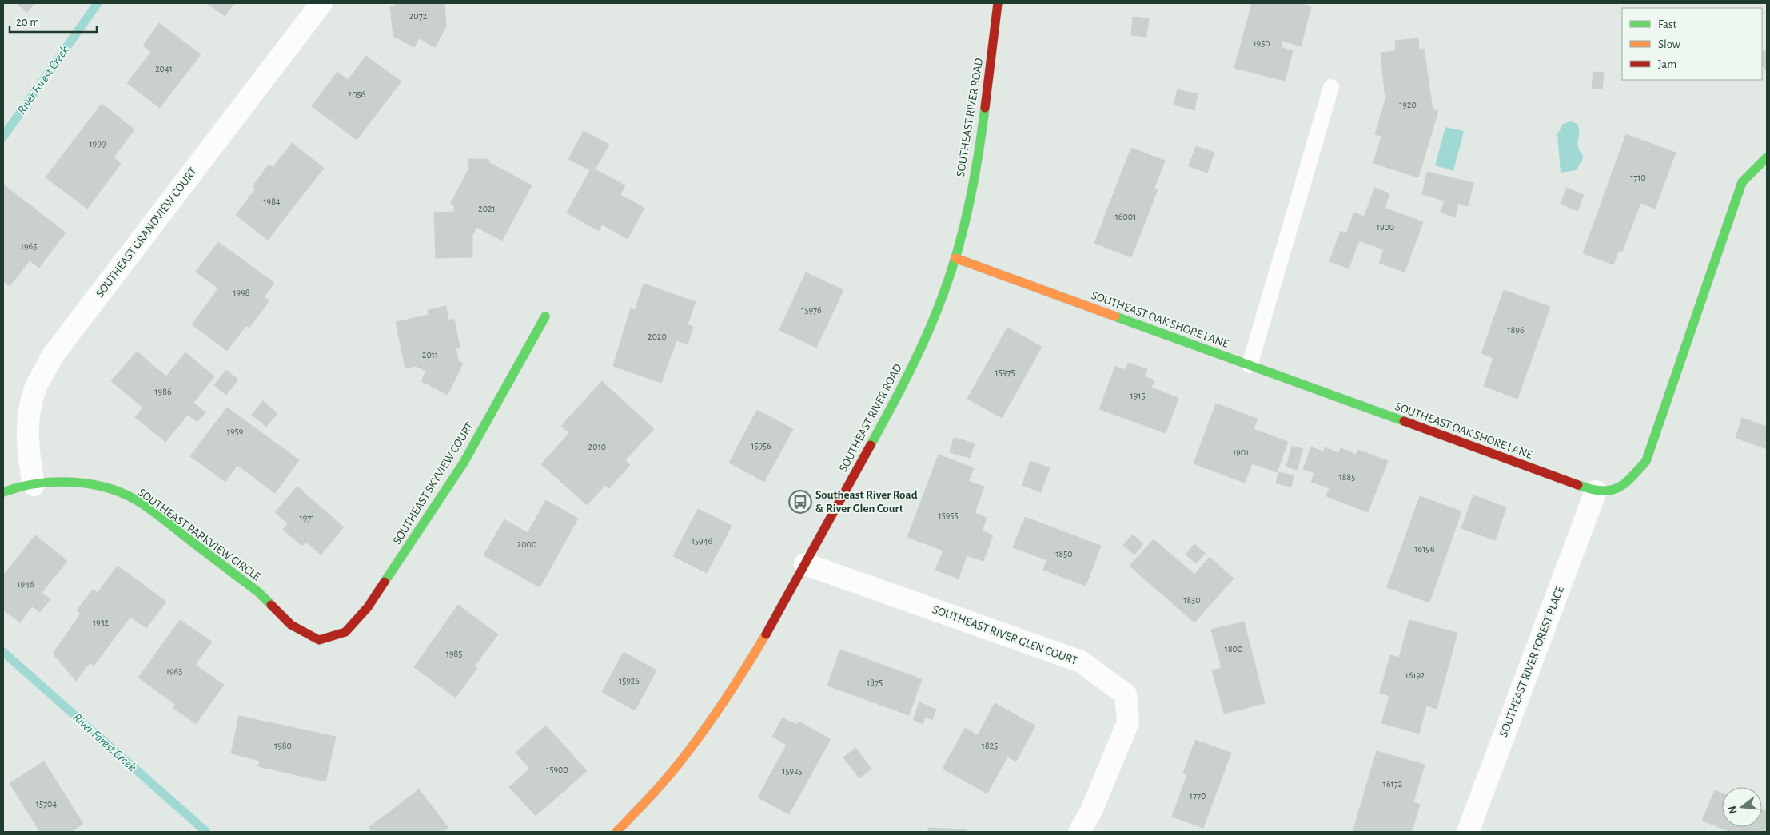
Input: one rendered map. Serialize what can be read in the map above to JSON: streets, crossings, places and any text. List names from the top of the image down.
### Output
{
  "streets": {
    "street": [
      "SOUTHEAST RIVER ROAD",
      "SOUTHEAST GRANDVIEW COURT",
      "SOUTHEAST OAK SHORE LANE",
      "SOUTHEAST SKYVIEW COURT",
      "SOUTHEAST PARKVIEW CIRCLE",
      "SOUTHEAST RIVER GLEN COURT",
      "SOUTHEAST RIVER FOREST PLACE"
    ]
  },
  "crossings": [
    ["SOUTHEAST RIVER ROAD", "SOUTHEAST OAK SHORE LANE"],
    ["SOUTHEAST RIVER ROAD", "SOUTHEAST RIVER GLEN COURT"],
    ["SOUTHEAST GRANDVIEW COURT", "SOUTHEAST PARKVIEW CIRCLE"],
    ["SOUTHEAST OAK SHORE LANE", "SOUTHEAST RIVER FOREST PLACE"],
    ["SOUTHEAST SKYVIEW COURT", "SOUTHEAST PARKVIEW CIRCLE"]
  ],
  "water": ["River Forest Creek"],
  "places": {
    "bus stop": ["Southeast River Road & River Glen Court"]
  },
  "house_numbers": [
    "2072",
    "1950",
    "2041",
    "2056",
    "1920",
    "1999",
    "1710",
    "1984",
    "2021",
    "16001",
    "1900",
    "1965",
    "1998",
    "15976",
    "1896",
    "2020",
    "2011",
    "15975",
    "1986",
    "1915",
    "1959",
    "15956",
    "2010",
    "1901",
    "1885",
    "15955",
    "1971",
    "15946",
    "2000",
    "16196",
    "1850",
    "1946",
    "1830",
    "1932",
    "1800",
    "1985",
    "1963",
    "16192",
    "15926",
    "1875",
    "1980",
    "1825",
    "15900",
    "15925",
    "16172",
    "1770",
    "15704"
  ],
  "legend": ["Fast", "Slow", "Jam"],
  "scale_bar": "20 m",
  "north": "left"
}
